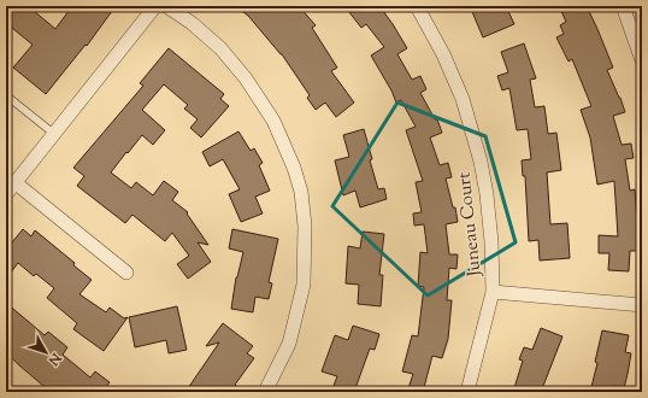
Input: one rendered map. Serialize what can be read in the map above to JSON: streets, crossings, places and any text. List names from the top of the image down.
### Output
{
  "streets": {
    "street": ["Juneau Court"]
  },
  "north": "bottom right"
}
